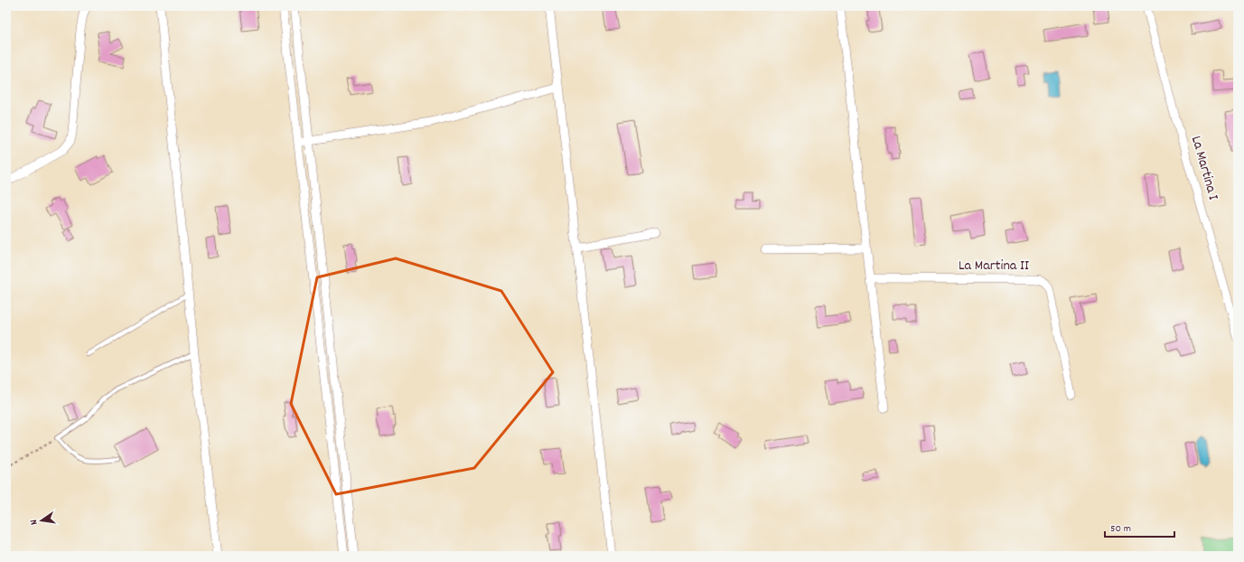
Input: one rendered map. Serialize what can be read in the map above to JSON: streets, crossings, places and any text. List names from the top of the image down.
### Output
{
  "streets": {
    "street": ["La Martina I", "La Martina II"]
  },
  "scale_bar": "50 m",
  "north": "left"
}
